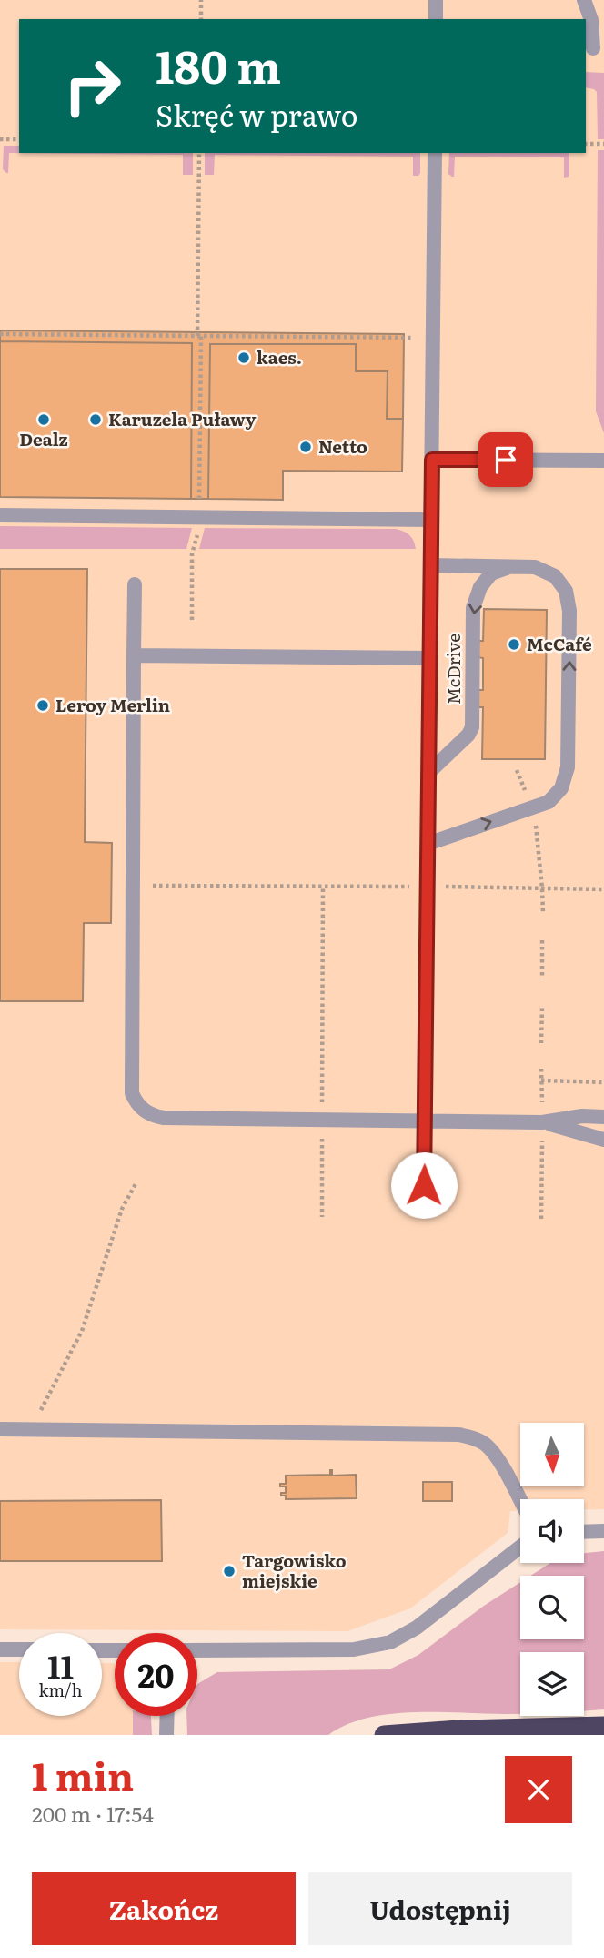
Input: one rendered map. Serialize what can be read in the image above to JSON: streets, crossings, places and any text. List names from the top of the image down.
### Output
{
  "streets": {
    "lane": ["McDrive"]
  },
  "places": [
    "kaes.",
    "Dealz",
    "Karuzela Puławy",
    "Netto",
    "McCafé",
    "Leroy Merlin",
    "Targowisko miejskie"
  ],
  "north": "bottom",
  "page": {
    "turn": ["180 m", "Skręć w prawo"],
    "speed": "11 km/h",
    "limit": "20",
    "heading": ["1 min", "200 m · 17:54"],
    "buttons": ["Zakończ", "Udostępnij"]
  }
}
